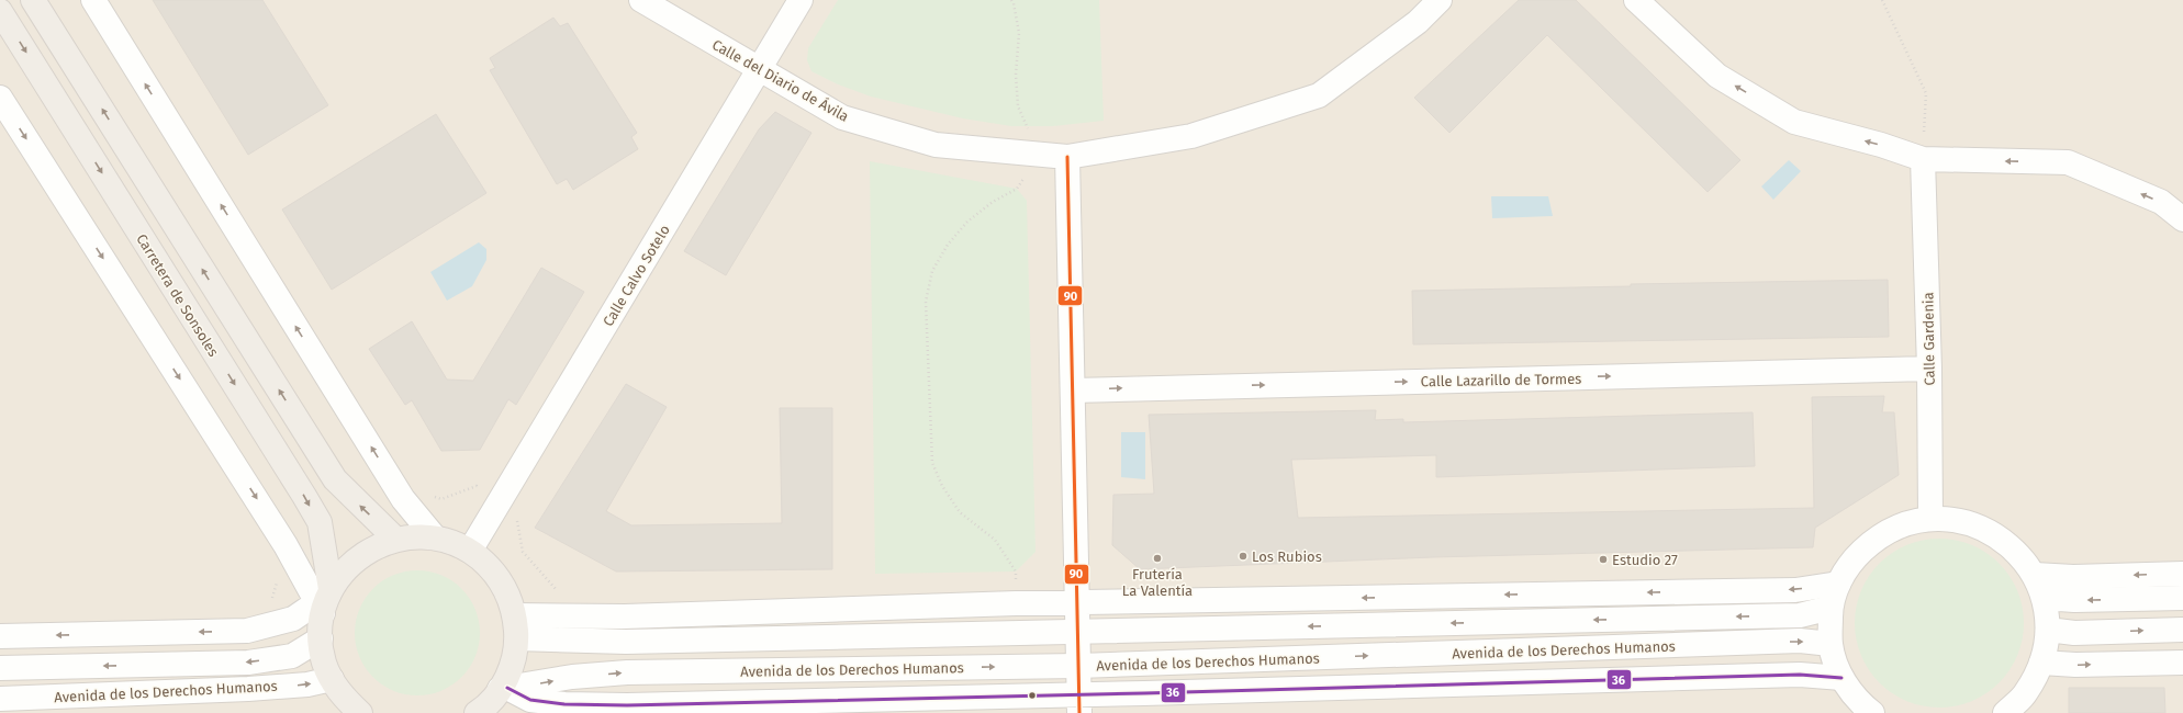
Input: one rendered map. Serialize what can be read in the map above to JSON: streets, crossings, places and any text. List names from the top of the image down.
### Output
{
  "streets": {
    "highway": ["Carretera de Sonsoles"],
    "street": [
      "Calle del Diario de Ávila",
      "Calle Calvo Sotelo",
      "Calle Gardenia",
      "Calle Lazarillo de Tormes",
      "Avenida de los Derechos Humanos"
    ]
  },
  "crossings": [
    ["Calle del Diario de Ávila", "Calle Calvo Sotelo"],
    ["Carretera de Sonsoles", "Avenida de los Derechos Humanos"],
    ["Calle Gardenia", "Calle Lazarillo de Tormes"]
  ],
  "places": ["Los Rubios", "Frutería La Valentía", "Estudio 27"],
  "lines": ["transit line 90", "transit line 36"]
}
